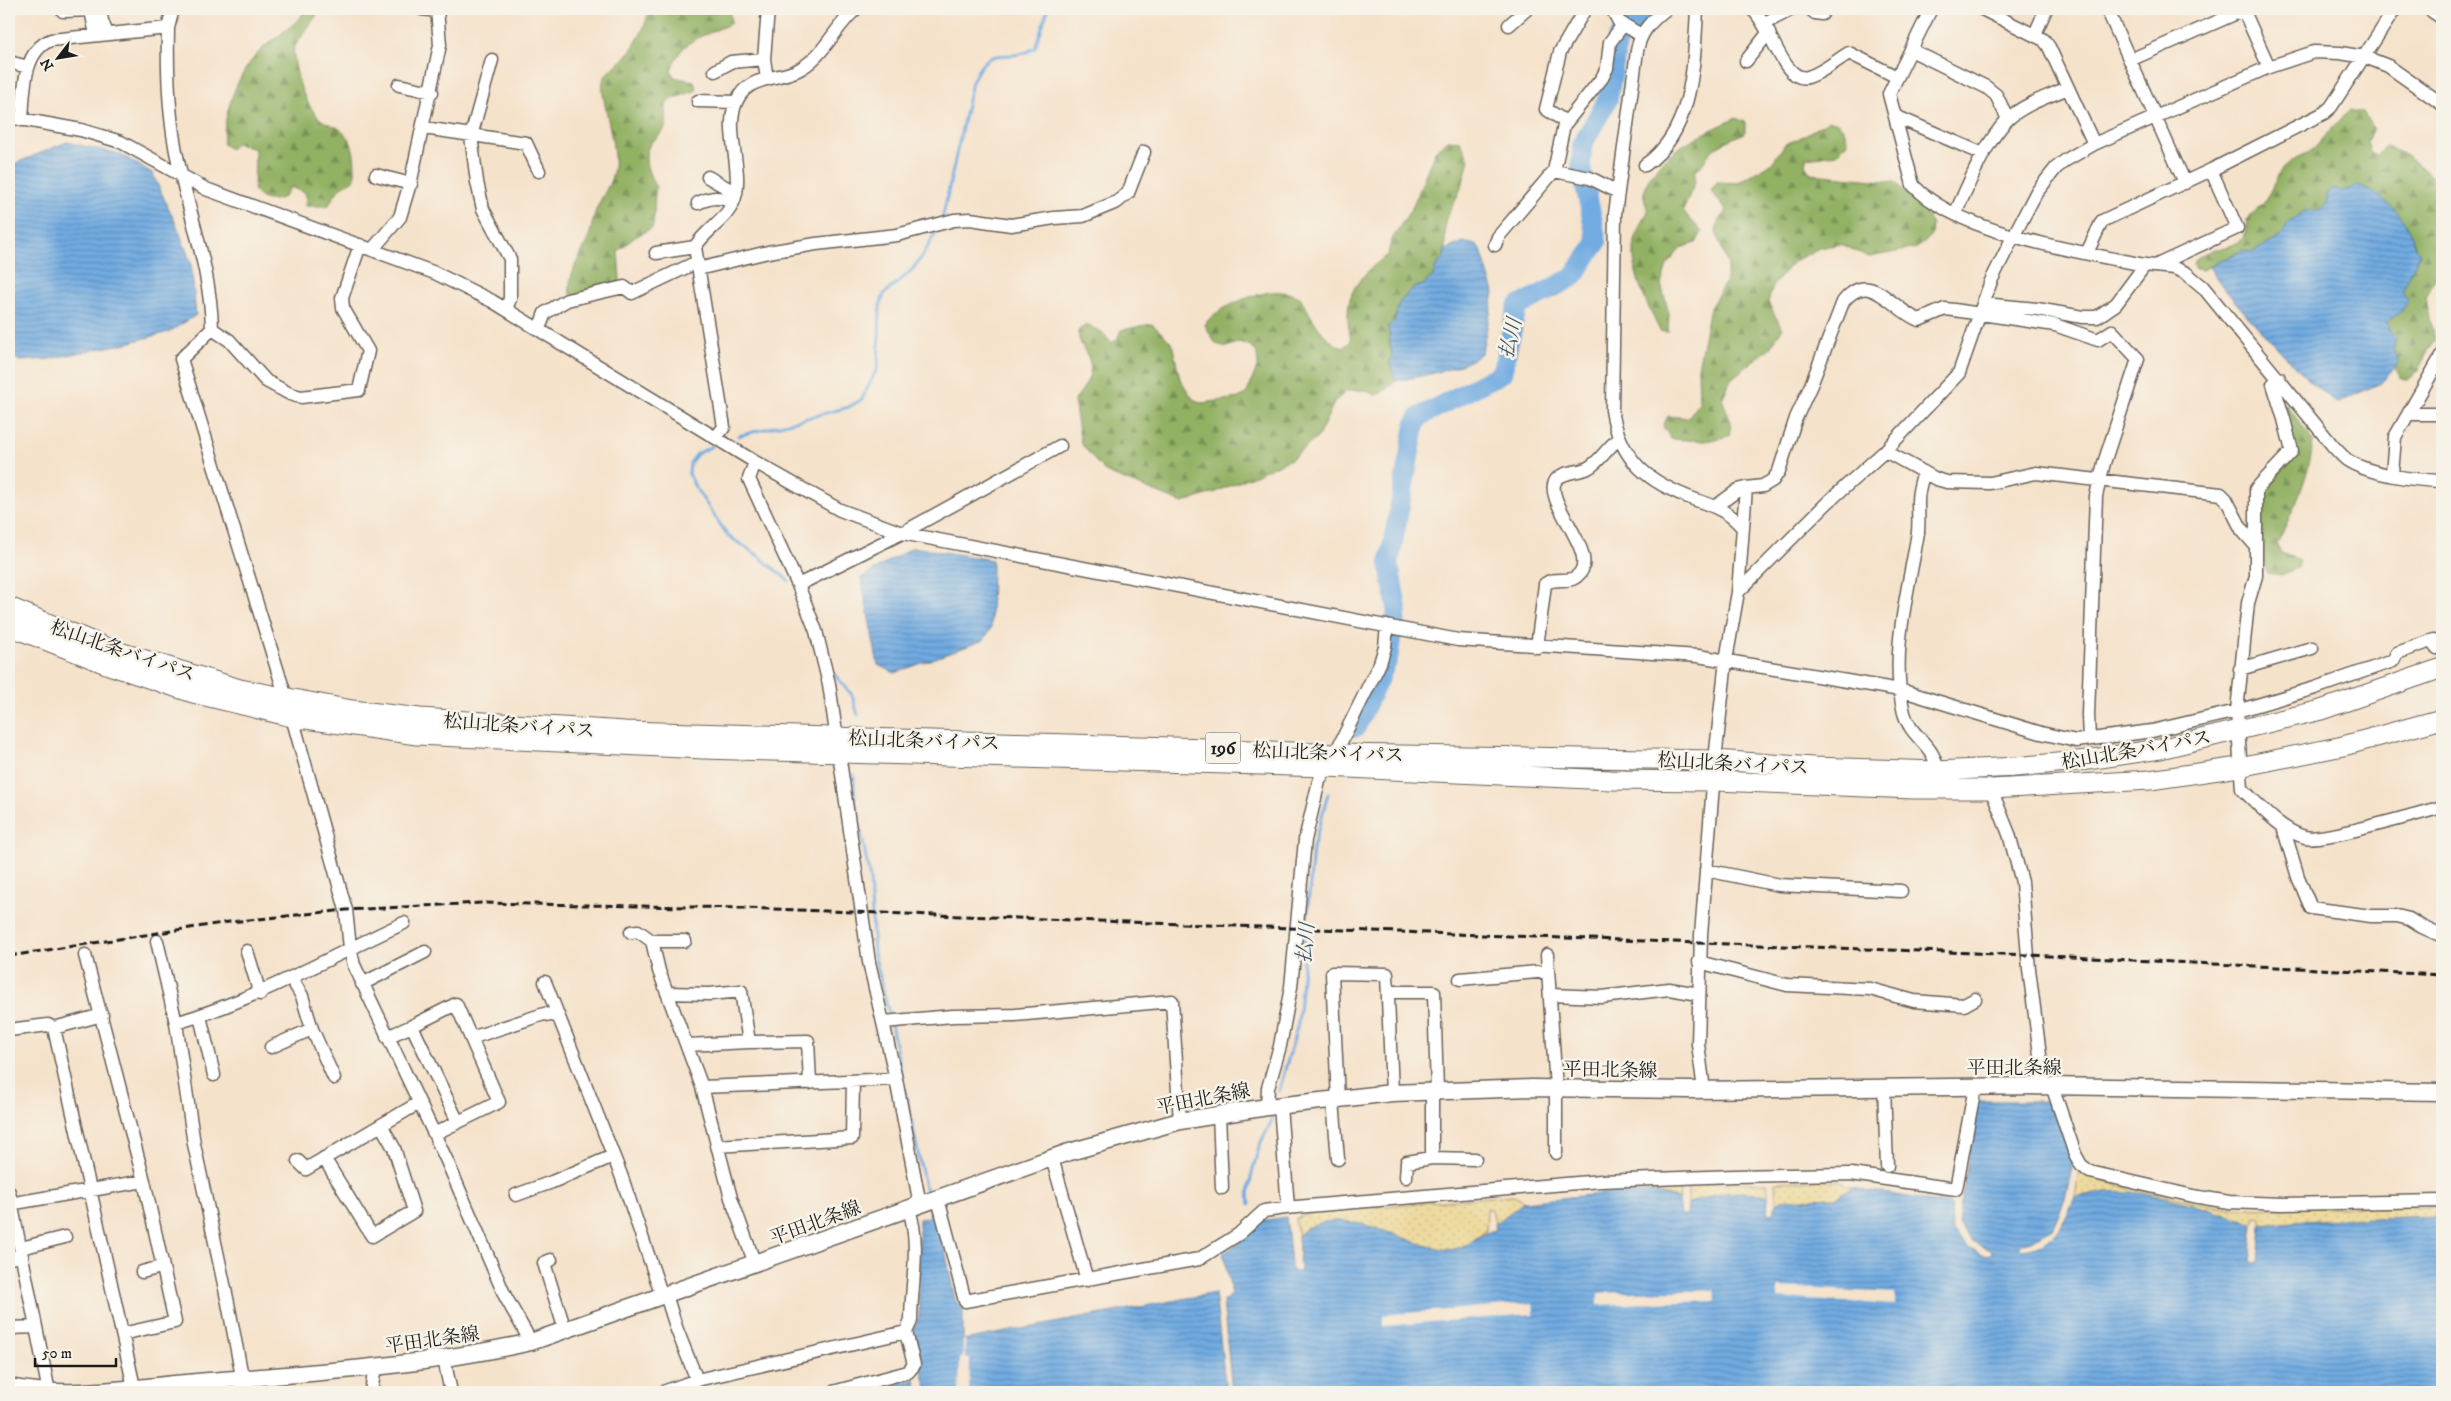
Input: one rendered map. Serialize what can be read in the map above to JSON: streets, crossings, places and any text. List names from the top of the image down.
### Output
{
  "streets": {
    "highway": ["松山北条バイパス", "196"],
    "main road": ["平田北条線"]
  },
  "water": ["払川"],
  "scale_bar": "50 m",
  "north": "bottom left"
}
